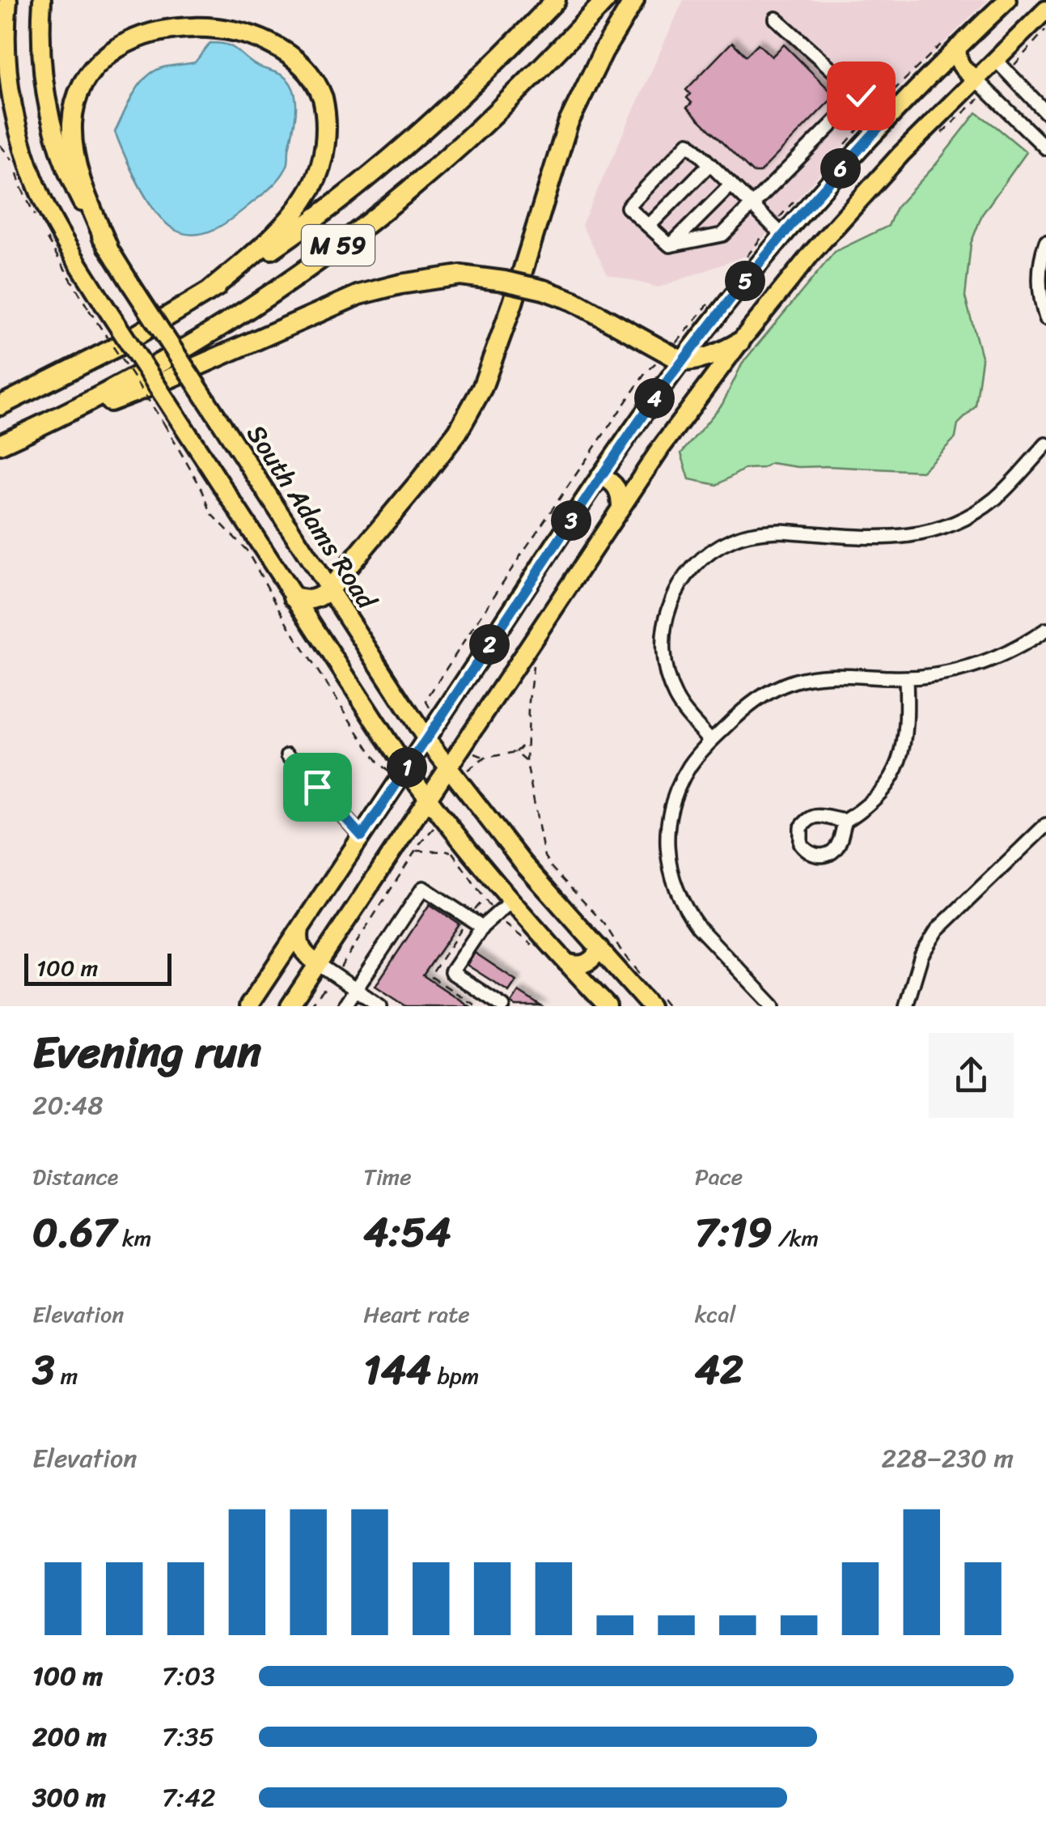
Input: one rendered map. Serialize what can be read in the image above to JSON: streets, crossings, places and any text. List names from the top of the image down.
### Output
{
  "streets": {
    "highway": ["M 59"],
    "main road": ["South Adams Road"]
  },
  "scale_bar": "100 m",
  "page": {
    "pins": [
      "6",
      "5",
      "4",
      "3",
      "2",
      "1"
    ],
    "scale": "100 m",
    "heading": ["Evening run", "20:48"],
    "stats": [
      ["Distance", "0.67 km"],
      ["Time", "4:54"],
      ["Pace", "7:19 /km"],
      ["Elevation", "3 m"],
      ["Heart rate", "144 bpm"],
      ["kcal", "42"]
    ],
    "chart": ["Elevation", "228–230 m"],
    "list": [
      {
        "name": "100 m",
        "note": "7:03"
      },
      {
        "name": "200 m",
        "note": "7:35"
      },
      {
        "name": "300 m",
        "note": "7:42"
      }
    ]
  }
}
